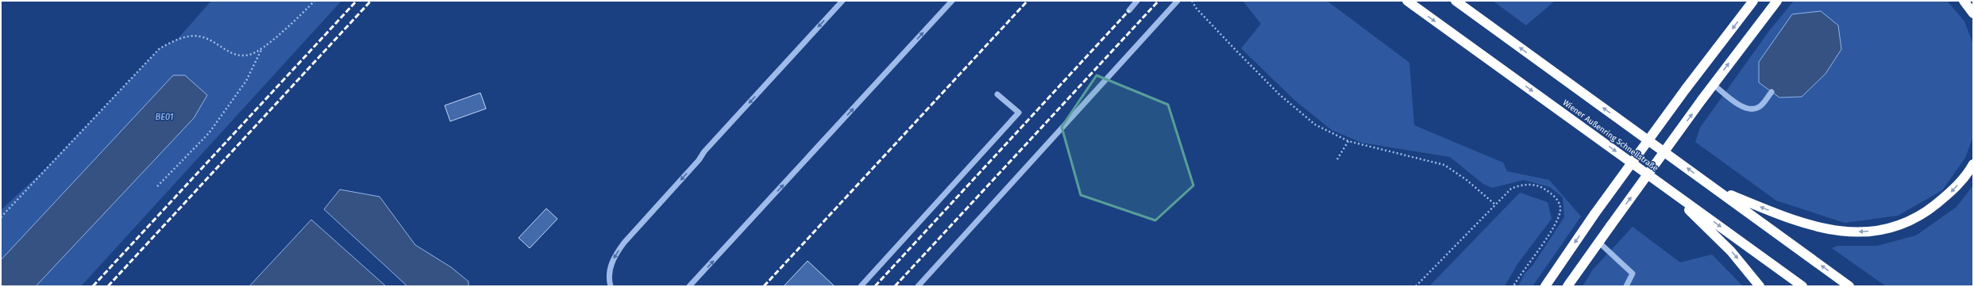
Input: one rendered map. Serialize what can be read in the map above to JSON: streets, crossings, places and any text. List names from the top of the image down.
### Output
{
  "streets": {
    "highway": ["Wiener Außenring Schnellstraße"]
  },
  "water": ["BE01"]
}
